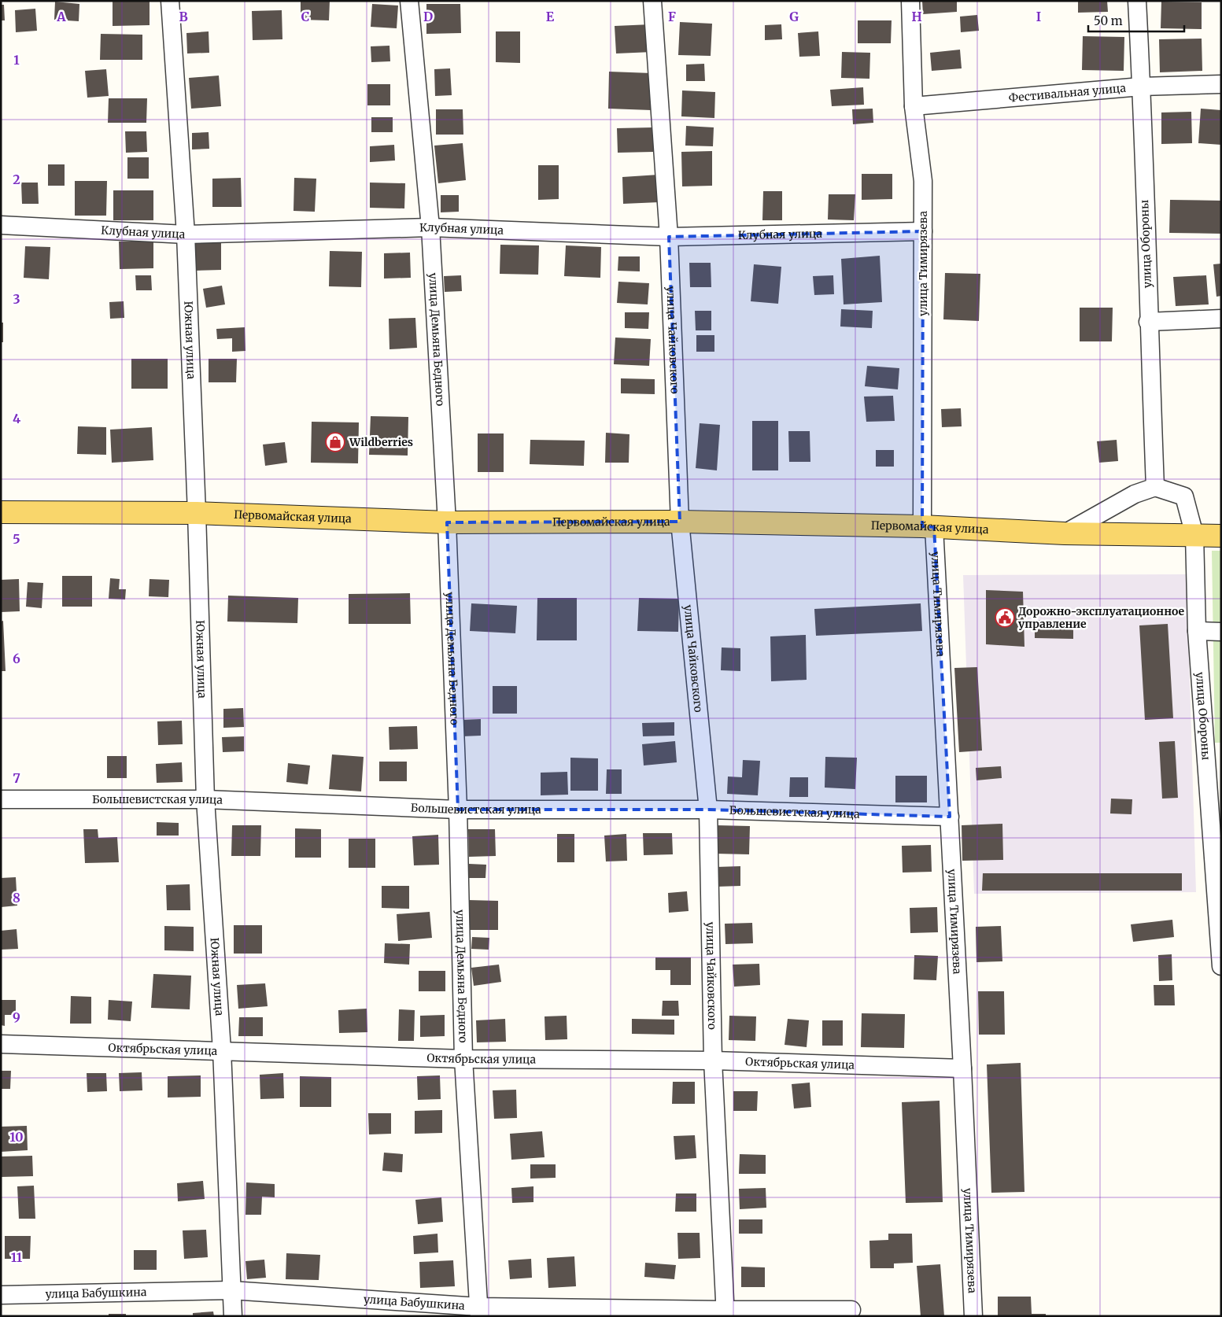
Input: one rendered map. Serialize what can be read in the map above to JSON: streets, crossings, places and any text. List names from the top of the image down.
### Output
{
  "streets": {
    "main road": ["Первомайская улица"],
    "street": [
      "Фестивальная улица",
      "Клубная улица",
      "улица Обороны",
      "улица Тимирязева",
      "Южная улица",
      "улица Демьяна Бедного",
      "улица Чайковского",
      "Большевистская улица",
      "Октябрьская улица",
      "улица Бабушкина"
    ]
  },
  "crossings": [
    ["Фестивальная улица", "улица Обороны"],
    ["Фестивальная улица", "улица Тимирязева"],
    ["Клубная улица", "улица Тимирязева"],
    ["Клубная улица", "Южная улица"],
    ["Клубная улица", "улица Демьяна Бедного"],
    ["Клубная улица", "улица Чайковского"],
    ["улица Обороны", "Первомайская улица"],
    ["улица Тимирязева", "Первомайская улица"],
    ["улица Тимирязева", "Большевистская улица"],
    ["улица Тимирязева", "Октябрьская улица"],
    ["Южная улица", "Первомайская улица"],
    ["Южная улица", "Большевистская улица"],
    ["Южная улица", "Октябрьская улица"],
    ["Южная улица", "улица Бабушкина"],
    ["улица Демьяна Бедного", "Первомайская улица"],
    ["улица Демьяна Бедного", "Большевистская улица"],
    ["улица Демьяна Бедного", "Октябрьская улица"],
    ["улица Демьяна Бедного", "улица Бабушкина"],
    ["улица Чайковского", "Первомайская улица"],
    ["улица Чайковского", "Большевистская улица"],
    ["улица Чайковского", "Октябрьская улица"],
    ["улица Чайковского", "улица Бабушкина"]
  ],
  "places": {
    "shop": ["Wildberries"],
    "public building": ["Дорожно-эксплуатационное управление"]
  },
  "scale_bar": "50 m",
  "grid": {
    "columns": [
      "A",
      "B",
      "C",
      "D",
      "E",
      "F",
      "G",
      "H",
      "I"
    ],
    "rows": [
      "1",
      "2",
      "3",
      "4",
      "5",
      "6",
      "7",
      "8",
      "9",
      "10",
      "11"
    ]
  }
}
